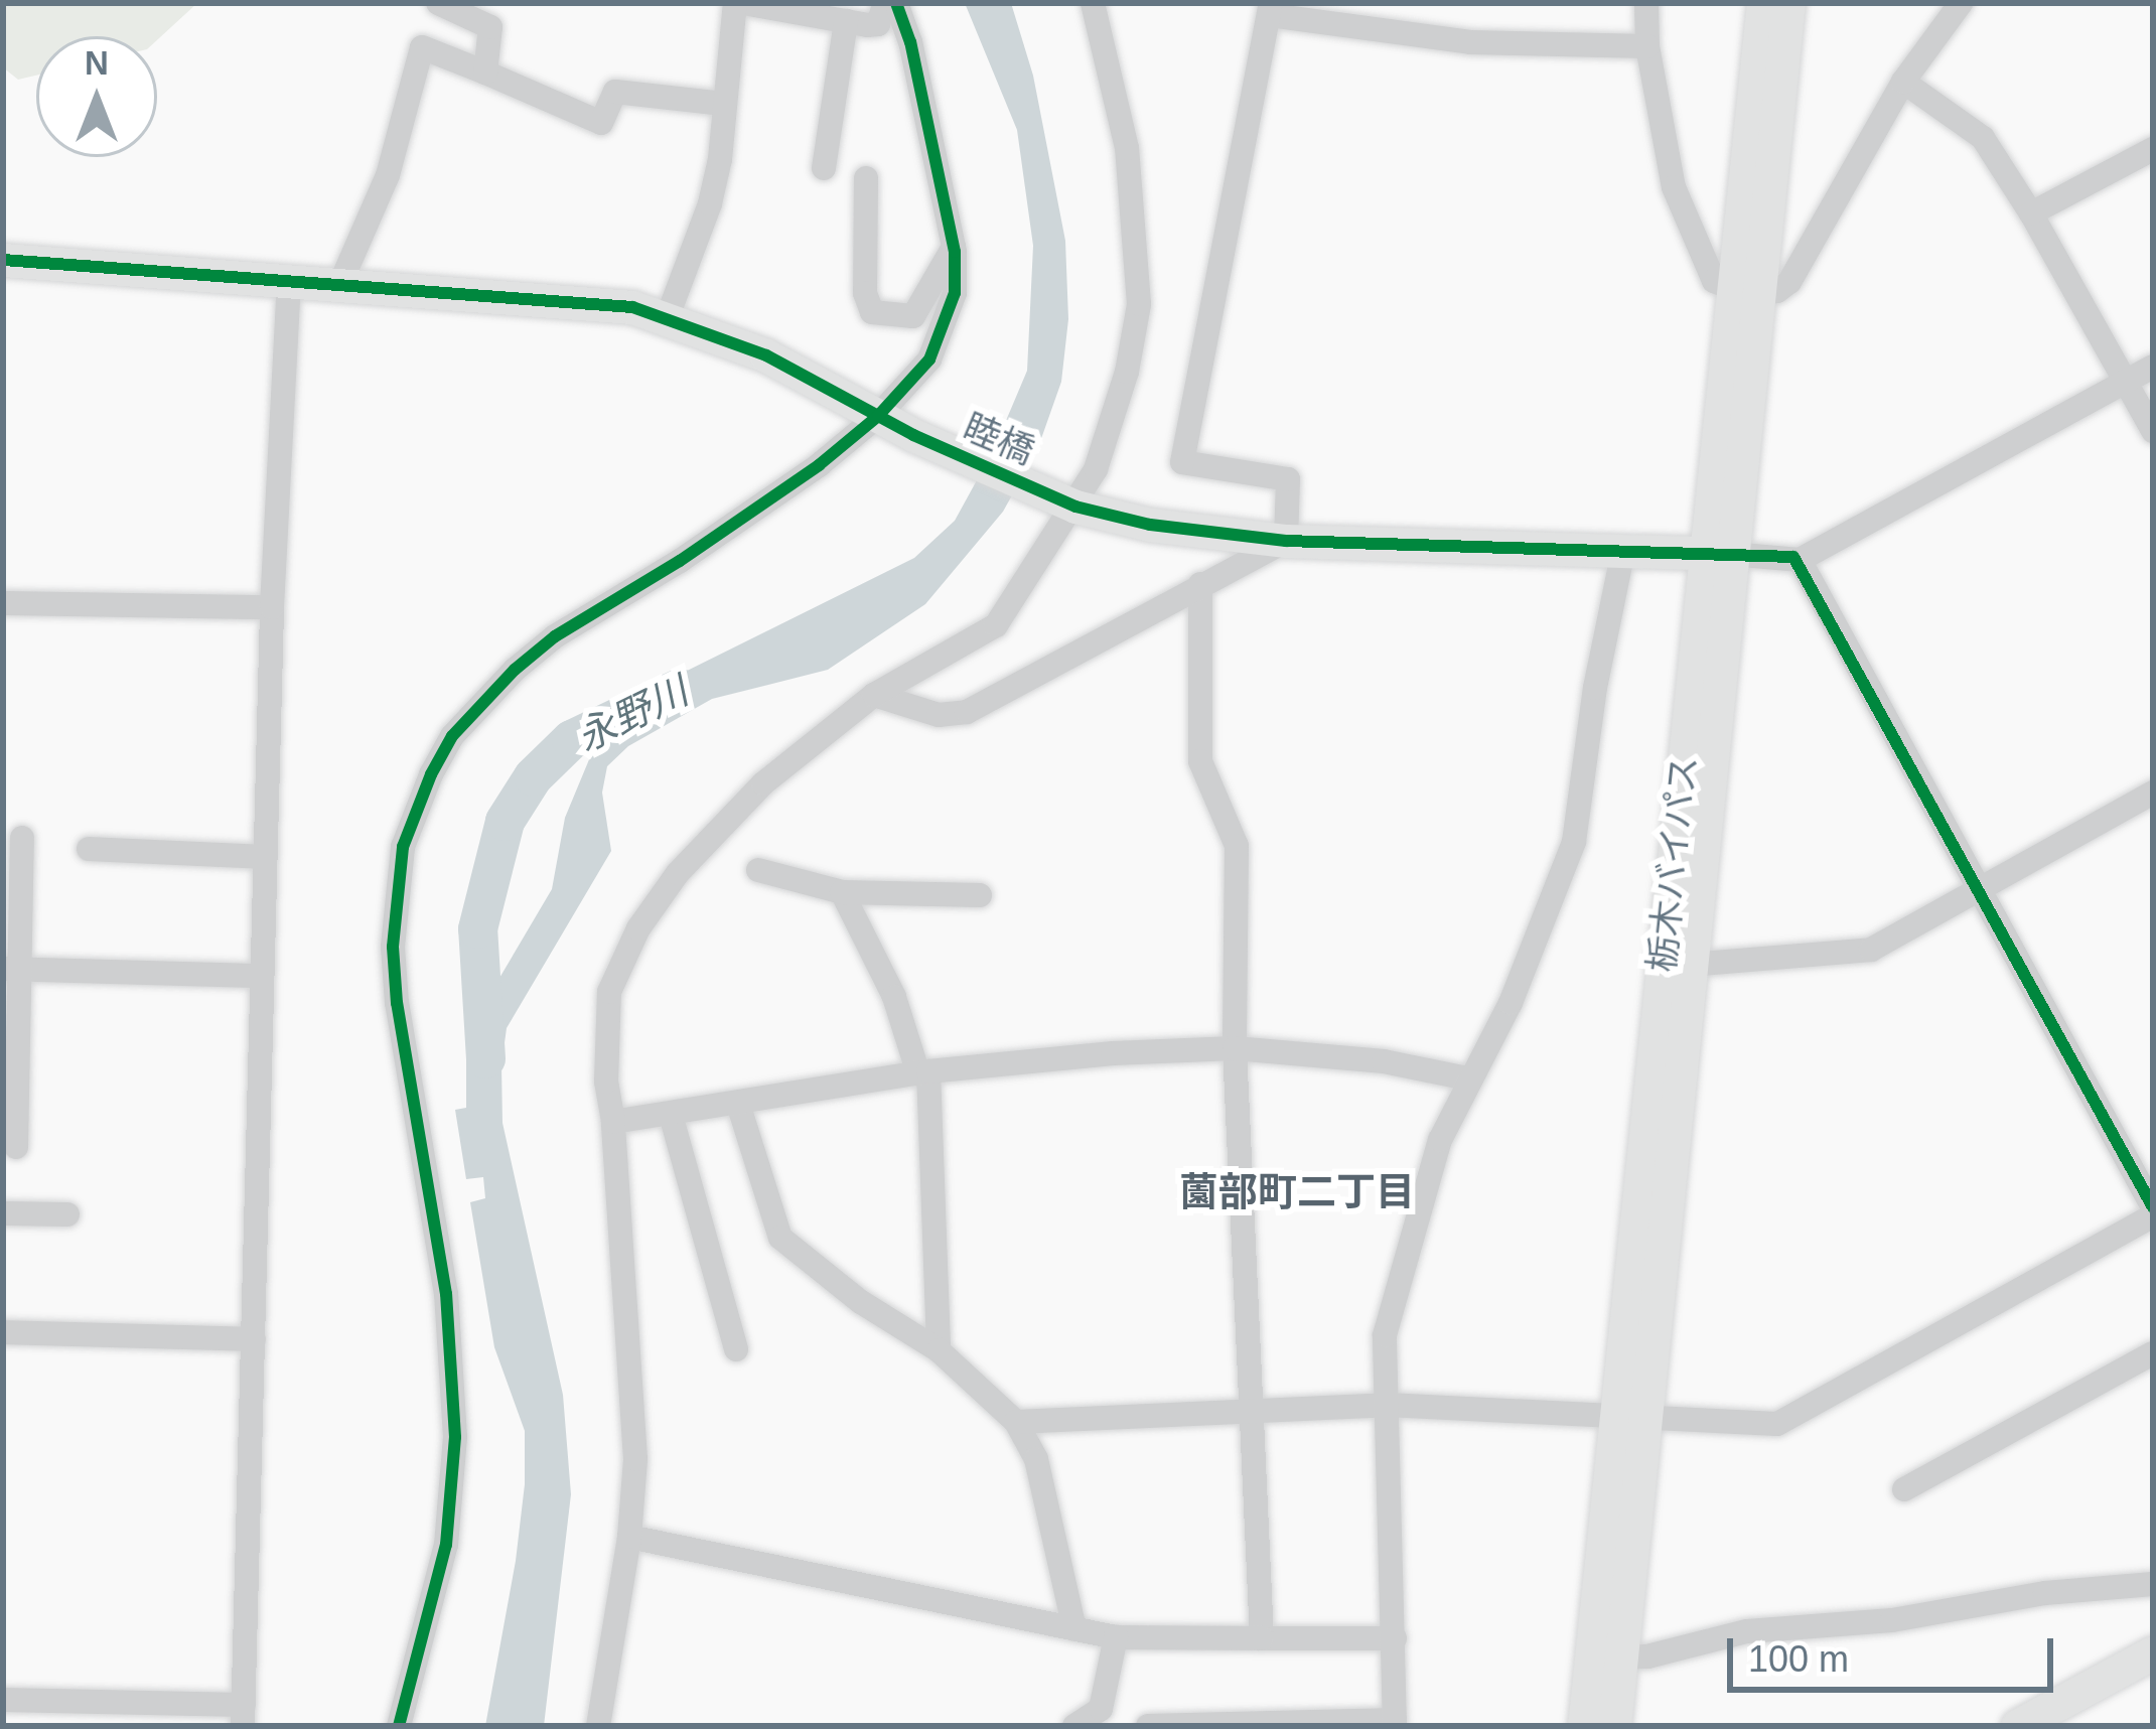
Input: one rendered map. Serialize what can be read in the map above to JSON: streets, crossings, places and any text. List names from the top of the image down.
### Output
{
  "streets": {
    "main road": ["睦橋", "栃木バイパス"]
  },
  "crossings": [
    ["睦橋", "栃木バイパス"]
  ],
  "districts": ["薗部町二丁目"],
  "water": ["永野川"],
  "scale_bar": "100 m",
  "north": "top"
}
